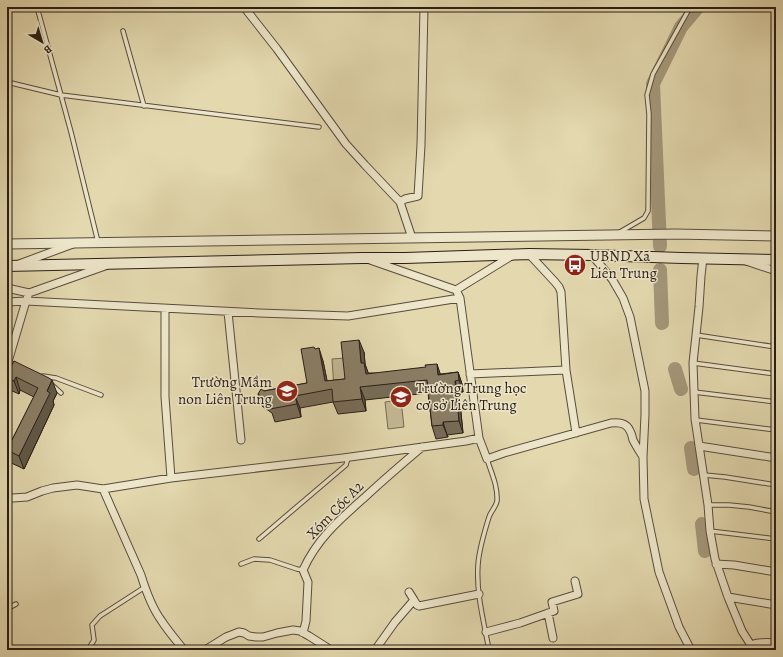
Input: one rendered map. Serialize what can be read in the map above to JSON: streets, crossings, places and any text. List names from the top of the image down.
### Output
{
  "streets": {
    "street": ["Xóm Cốc A2"]
  },
  "places": {
    "bus stop": ["UBND Xã Liên Trung"],
    "school or university": ["Trường Mầm non Liên Trung", "Trường Trung học cơ sở Liên Trung"]
  },
  "north": "bottom right"
}
